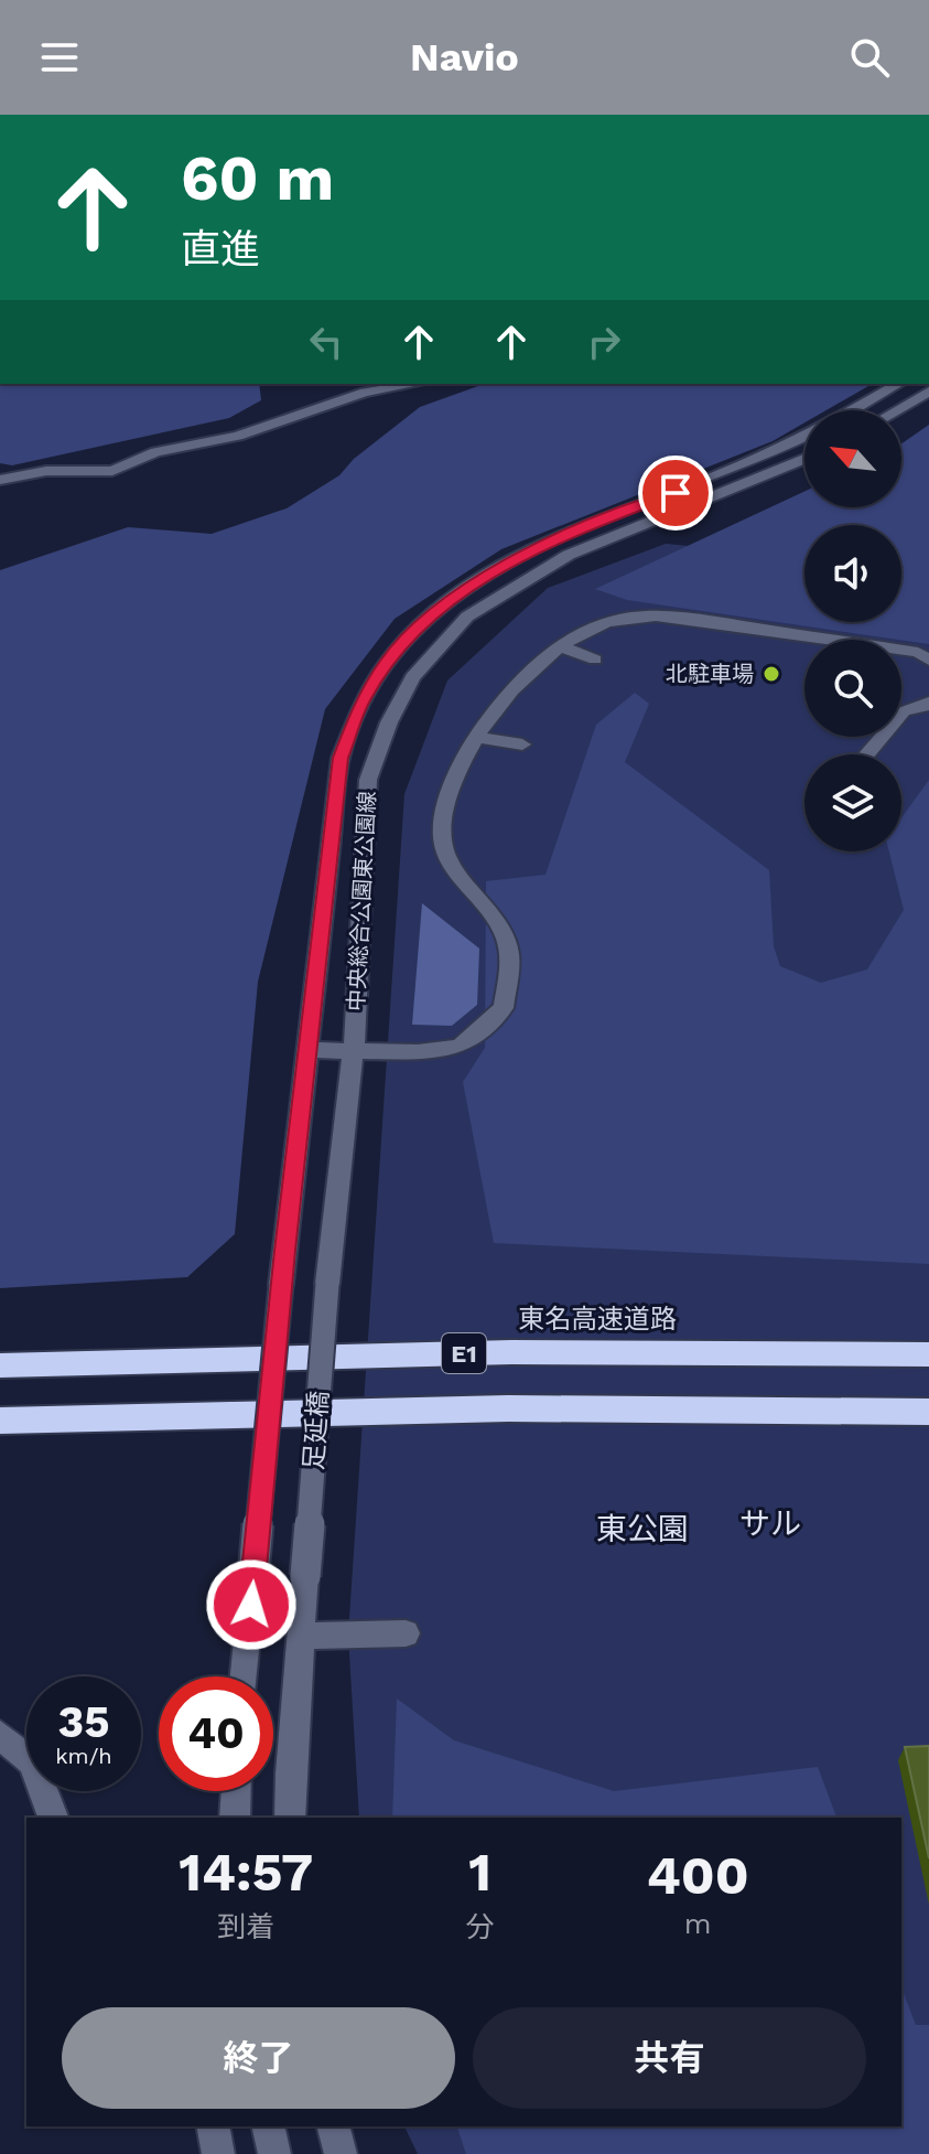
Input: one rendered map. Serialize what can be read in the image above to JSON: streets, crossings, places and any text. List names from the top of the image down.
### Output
{
  "streets": {
    "highway": ["東名高速道路", "E1"],
    "street": ["中央総合公園東公園線", "足延橋"]
  },
  "crossings": [
    ["中央総合公園東公園線", "足延橋"]
  ],
  "parks": ["サル", "東公園"],
  "places": ["北駐車場"],
  "north": "top left",
  "page": {
    "header": "Navio",
    "turn": ["60 m", "直進"],
    "speed": "35 km/h",
    "limit": "40",
    "eta": [
      "14:57",
      "到着",
      "1",
      "分",
      "400",
      "m"
    ],
    "buttons": ["終了", "共有"]
  }
}
